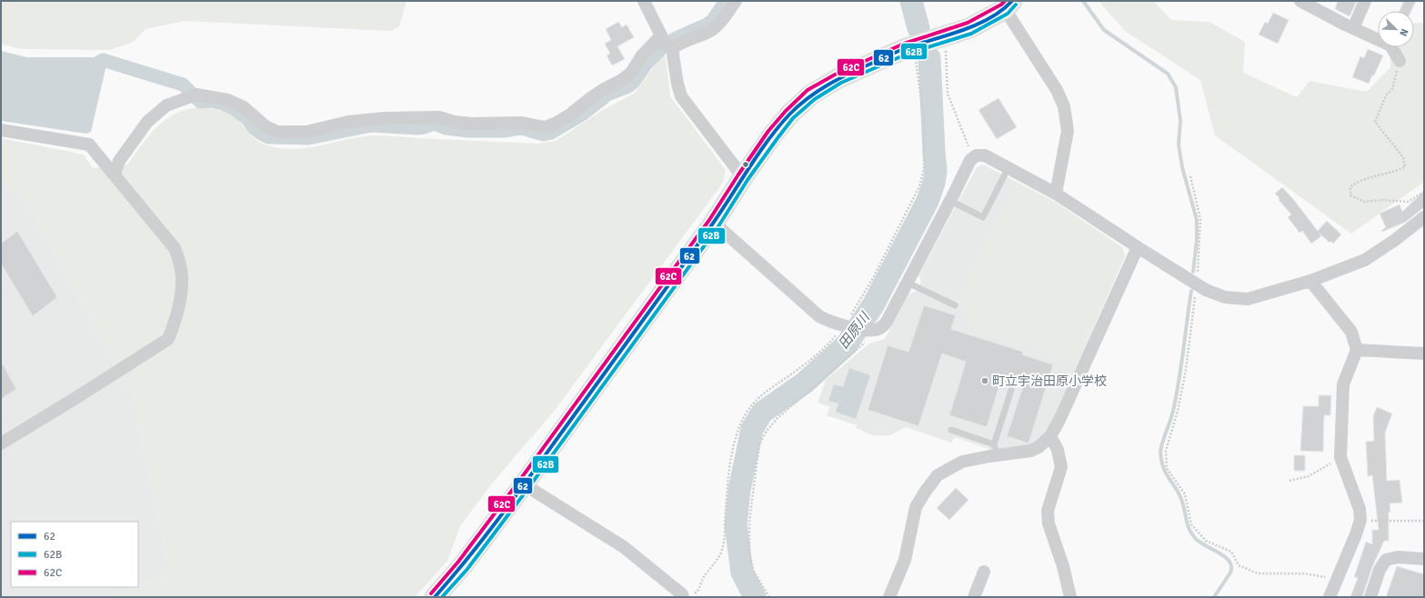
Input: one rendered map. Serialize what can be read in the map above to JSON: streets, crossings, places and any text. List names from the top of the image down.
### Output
{
  "water": ["田原川"],
  "places": ["町立宇治田原小学校"],
  "lines": ["transit line 62", "transit line 62C", "transit line 62B"],
  "legend": ["62", "62B", "62C"],
  "north": "bottom right"
}
